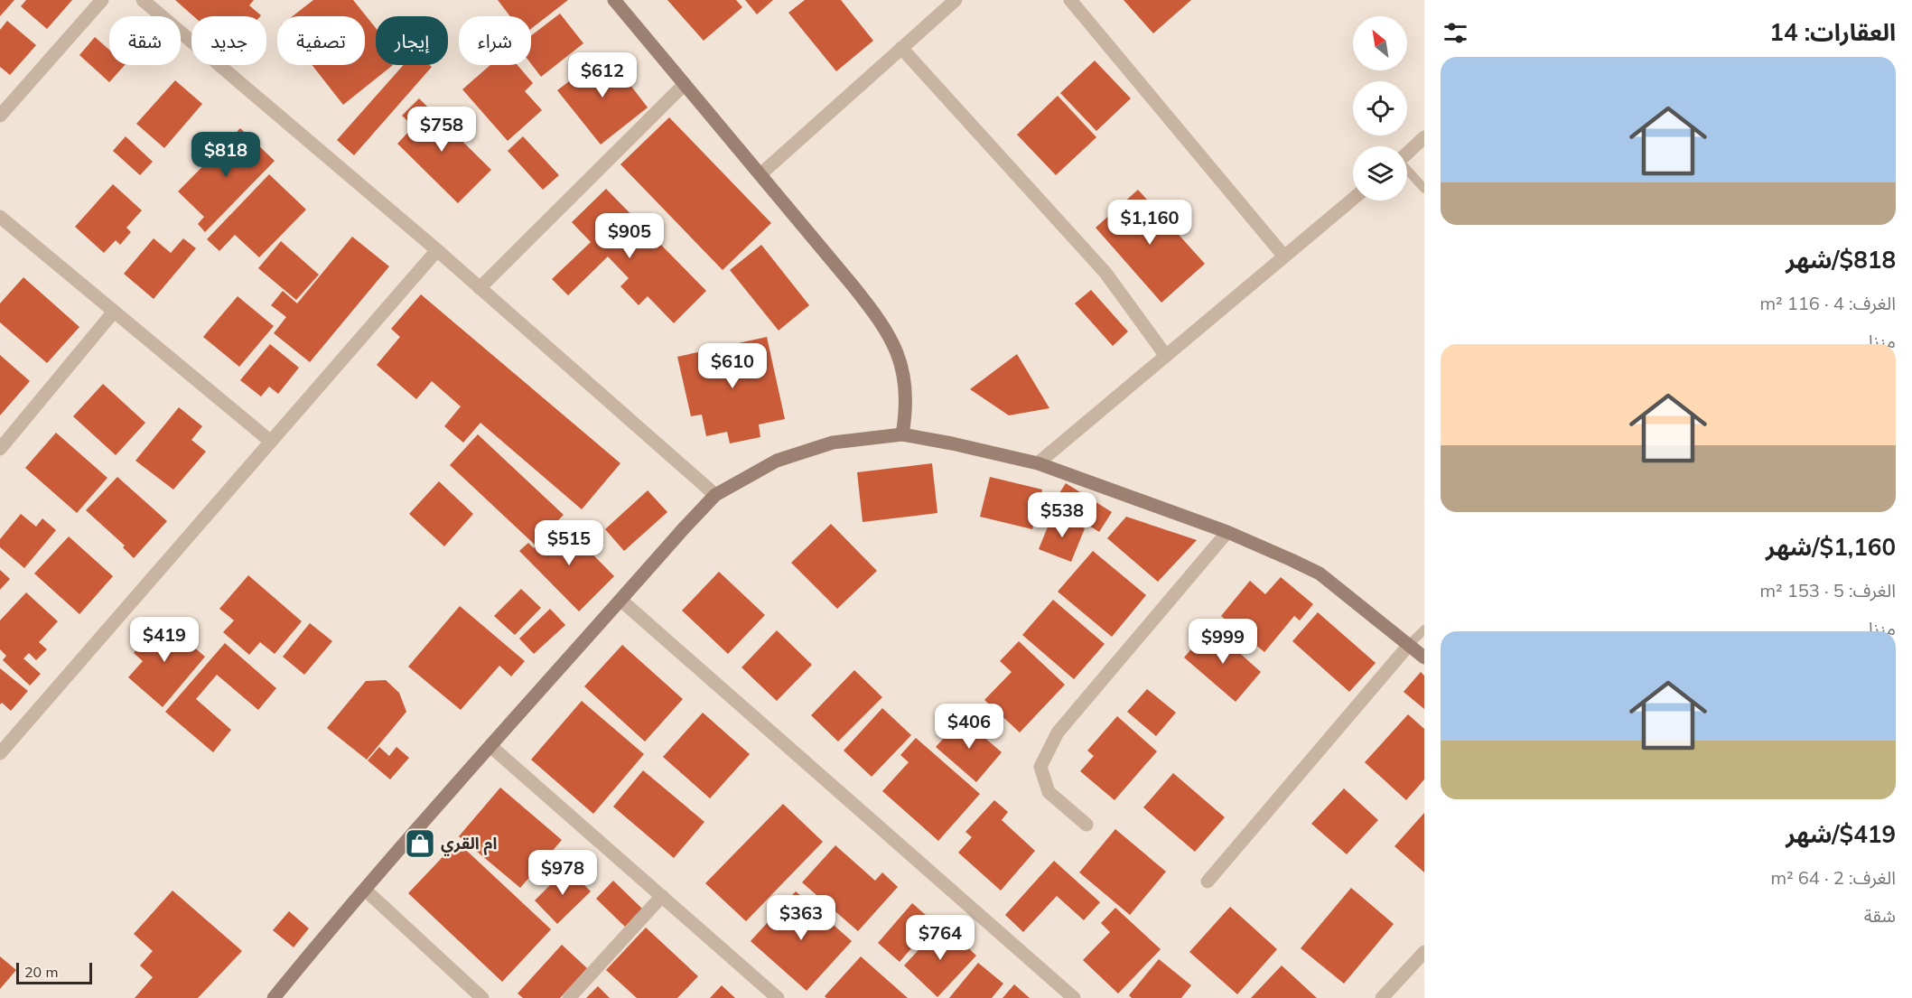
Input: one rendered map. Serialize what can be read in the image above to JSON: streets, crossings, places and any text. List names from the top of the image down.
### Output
{
  "places": {
    "shop": ["ام القري"]
  },
  "scale_bar": "20 m",
  "north": "top left",
  "page": {
    "heading": "العقارات: 14",
    "chip": [
      "شراء",
      "إيجار",
      "تصفية",
      "جديد",
      "شقة"
    ],
    "price": [
      "$612",
      "$758",
      "$818",
      "$1,160",
      "$905",
      "$610",
      "$538",
      "$515",
      "$419",
      "$999",
      "$406",
      "$978",
      "$363",
      "$764"
    ],
    "list": [
      {
        "name": "$818/شهر",
        "note": "الغرف: 4 · 116 m² · منزل"
      },
      {
        "name": "$1,160/شهر",
        "note": "الغرف: 5 · 153 m² · منزل"
      },
      {
        "name": "$419/شهر",
        "note": "الغرف: 2 · 64 m² · شقة"
      }
    ],
    "scale": "20 m"
  }
}
